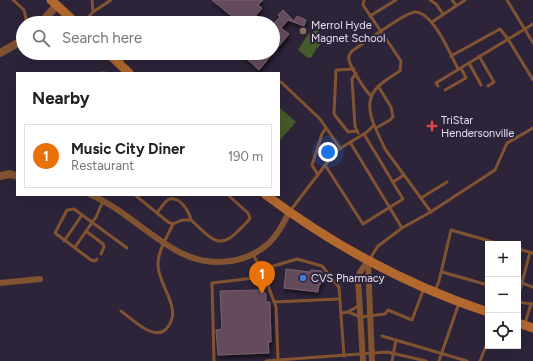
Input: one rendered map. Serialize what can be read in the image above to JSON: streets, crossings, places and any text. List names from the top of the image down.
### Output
{
  "places": {
    "other": ["Merrol Hyde Magnet School", "CVS Pharmacy"],
    "health": ["TriStar Hendersonville"]
  },
  "page": {
    "search": "Search here",
    "heading": "Nearby",
    "list": [
      {
        "mark": "1",
        "name": "Music City Diner",
        "note": "Restaurant",
        "value": "190 m"
      }
    ],
    "map_buttons": ["+", "−"],
    "pins": "1"
  }
}
